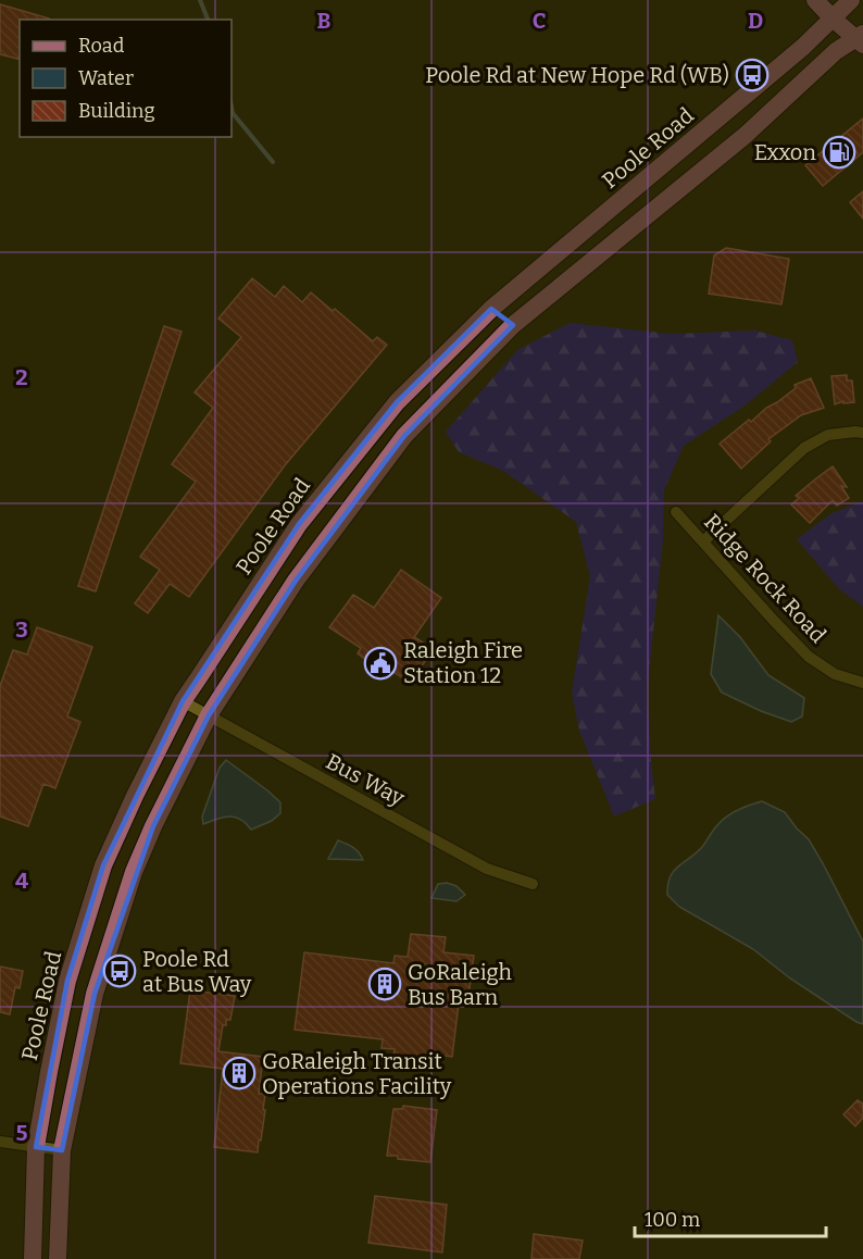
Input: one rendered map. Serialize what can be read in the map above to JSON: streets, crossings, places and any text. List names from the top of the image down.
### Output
{
  "streets": {
    "main road": ["Poole Road"],
    "street": ["Ridge Rock Road", "Bus Way"]
  },
  "crossings": [
    ["Poole Road", "Bus Way"]
  ],
  "places": {
    "bus stop": ["Poole Rd at New Hope Rd (WB)", "Poole Rd at Bus Way"],
    "fuel station": ["Exxon"],
    "public building": ["Raleigh Fire Station 12"],
    "building": ["GoRaleigh Bus Barn", "GoRaleigh Transit Operations Facility"]
  },
  "legend": ["Road", "Water", "Building"],
  "scale_bar": "100 m",
  "grid": {
    "columns": ["B", "C", "D"],
    "rows": [
      "2",
      "3",
      "4",
      "5"
    ]
  }
}
